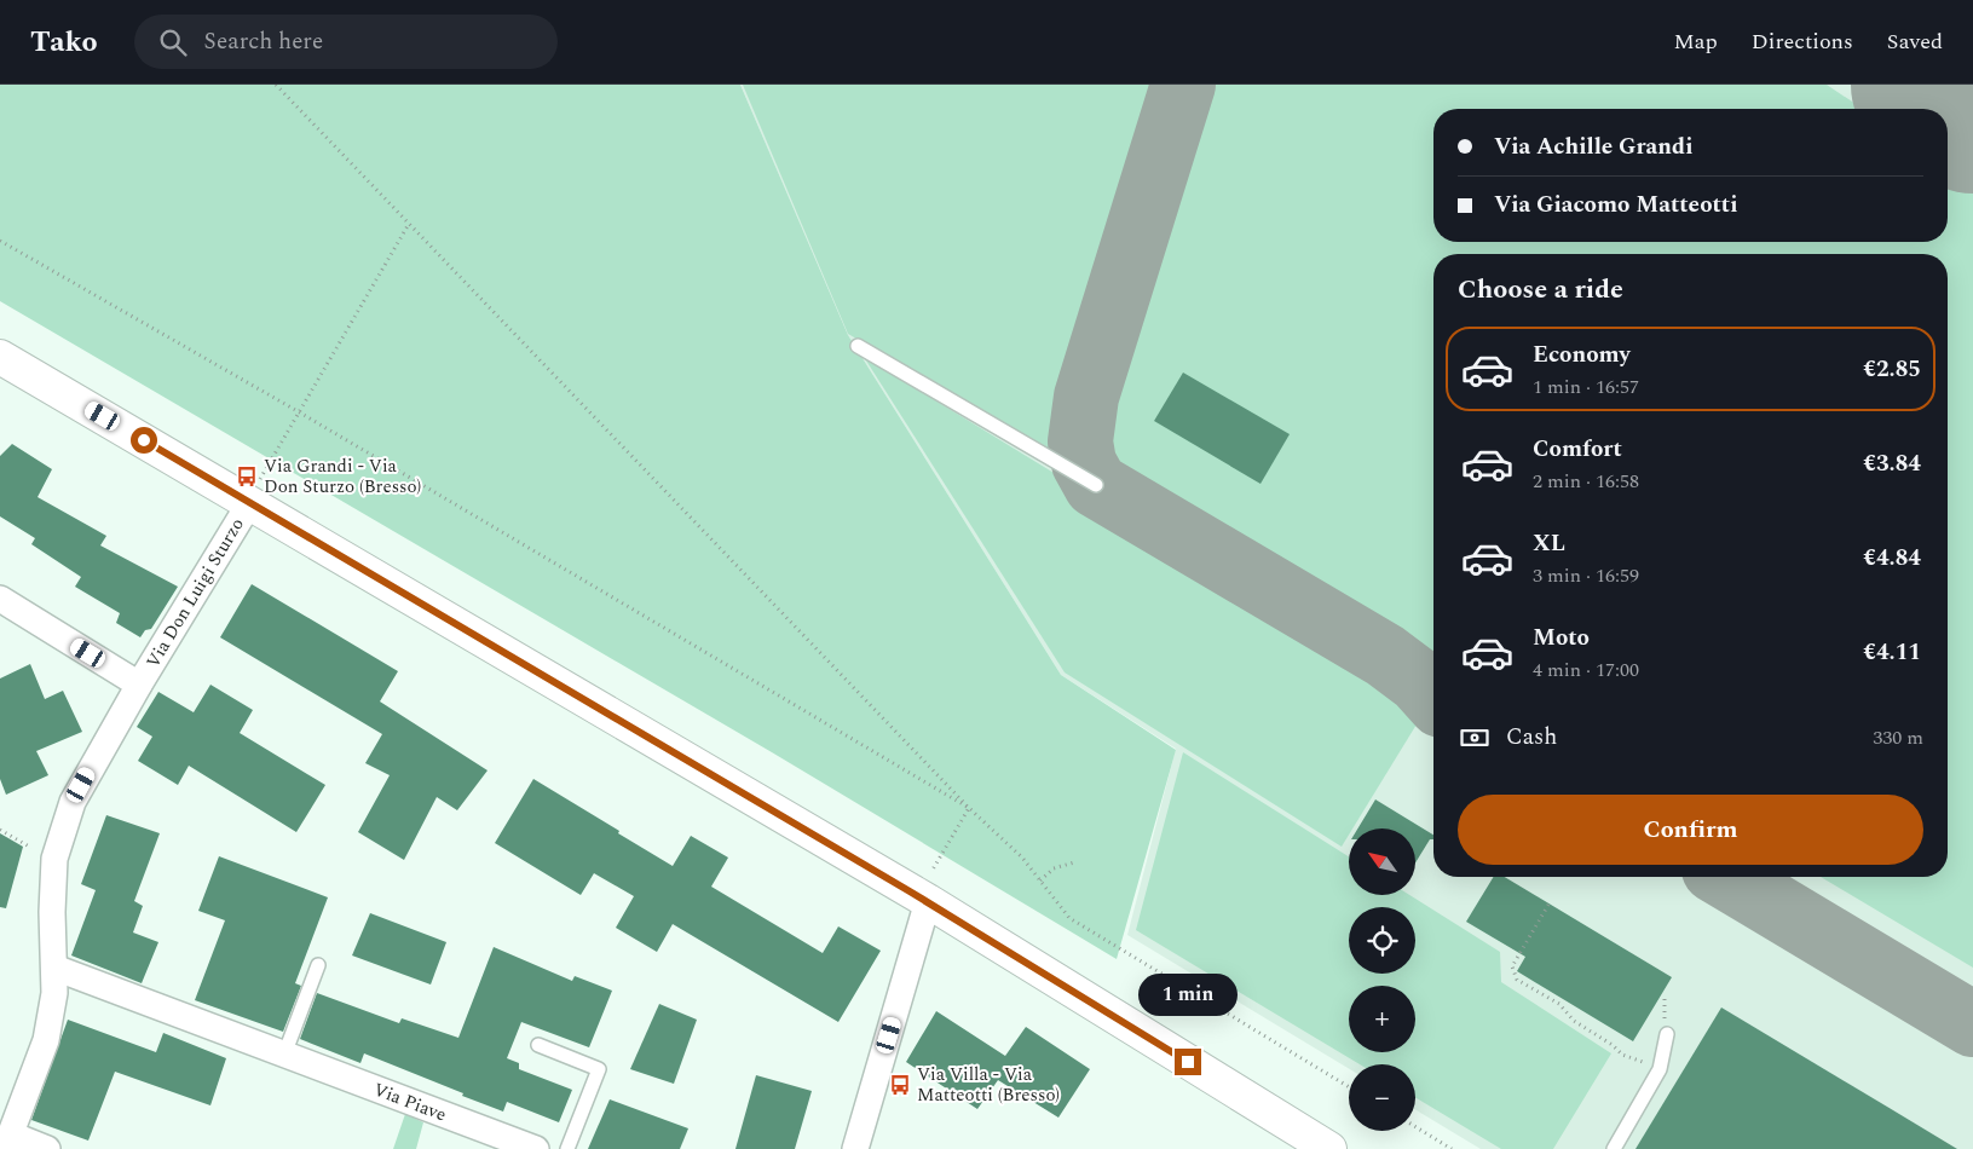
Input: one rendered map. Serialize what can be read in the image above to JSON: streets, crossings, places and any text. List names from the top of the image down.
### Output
{
  "streets": {
    "street": ["Via Don Luigi Sturzo", "Via Piave"]
  },
  "crossings": [
    ["Via Don Luigi Sturzo", "Via Piave"]
  ],
  "places": {
    "bus stop": ["Via Grandi - Via Don Sturzo (Bresso)", "Via Villa - Via Matteotti (Bresso)"]
  },
  "north": "top left",
  "page": {
    "header": "Tako",
    "search": "Search here",
    "nav": ["Map", "Directions", "Saved"],
    "banner": ["Via Achille Grandi", "Via Giacomo Matteotti"],
    "heading": "Choose a ride",
    "list": [
      {
        "name": "Economy",
        "note": "1 min · 16:57",
        "value": "€2.85"
      },
      {
        "name": "Comfort",
        "note": "2 min · 16:58",
        "value": "€3.84"
      },
      {
        "name": "XL",
        "note": "3 min · 16:59",
        "value": "€4.84"
      },
      {
        "name": "Moto",
        "note": "4 min · 17:00",
        "value": "€4.11"
      }
    ],
    "pay": ["Cash", "330 m"],
    "buttons": "Confirm",
    "map_buttons": ["+", "−"],
    "bubble": "1 min"
  }
}
